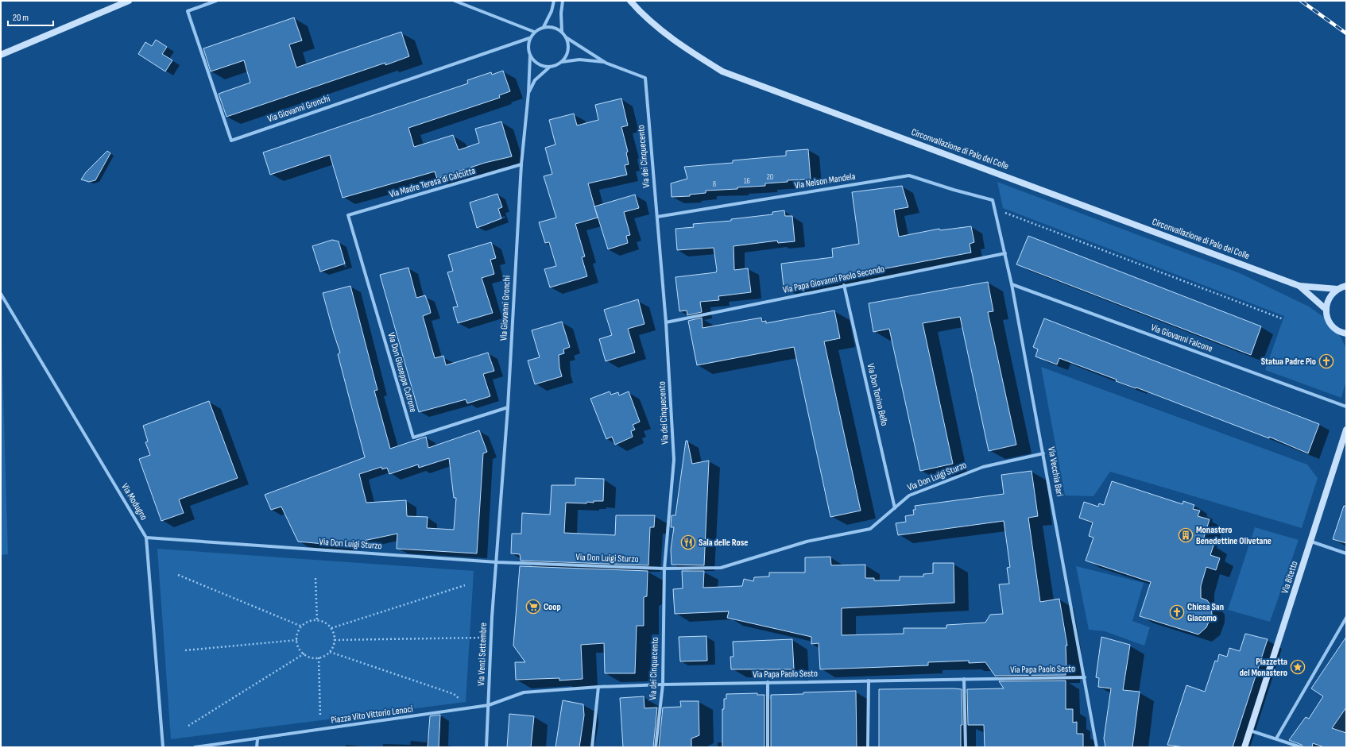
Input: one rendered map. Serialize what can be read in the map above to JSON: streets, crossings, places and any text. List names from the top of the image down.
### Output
{
  "streets": {
    "street": [
      "Via Giovanni Gronchi",
      "Circonvallazione di Palo del Colle",
      "Via dei Cinquecento",
      "Via Nelson Mandela",
      "Via Madre Teresa di Calcutta",
      "Via Papa Giovanni Paolo Secondo",
      "Via Giovanni Falcone",
      "Via Don Giuseppe Cutrone",
      "Via Don Tonino Bello",
      "Via Vecchia Bari",
      "Via Don Luigi Sturzo",
      "Via Modugno",
      "Via Bitetto",
      "Via Venti Settembre",
      "Via Papa Paolo Sesto",
      "Piazza Vito Vittorio Lenoci"
    ]
  },
  "crossings": [
    ["Via Giovanni Gronchi", "Via Madre Teresa di Calcutta"],
    ["Via Giovanni Gronchi", "Via Don Giuseppe Cutrone"],
    ["Via Giovanni Gronchi", "Via Don Luigi Sturzo"],
    ["Via Giovanni Gronchi", "Via Venti Settembre"],
    ["Via dei Cinquecento", "Via Nelson Mandela"],
    ["Via dei Cinquecento", "Via Papa Giovanni Paolo Secondo"],
    ["Via dei Cinquecento", "Via Don Luigi Sturzo"],
    ["Via dei Cinquecento", "Via Papa Paolo Sesto"],
    ["Via Nelson Mandela", "Via Vecchia Bari"],
    ["Via Madre Teresa di Calcutta", "Via Don Giuseppe Cutrone"],
    ["Via Papa Giovanni Paolo Secondo", "Via Don Tonino Bello"],
    ["Via Papa Giovanni Paolo Secondo", "Via Vecchia Bari"],
    ["Via Giovanni Falcone", "Via Vecchia Bari"],
    ["Via Don Tonino Bello", "Via Don Luigi Sturzo"],
    ["Via Vecchia Bari", "Via Don Luigi Sturzo"],
    ["Via Vecchia Bari", "Via Papa Paolo Sesto"],
    ["Via Don Luigi Sturzo", "Via Modugno"],
    ["Via Don Luigi Sturzo", "Via Venti Settembre"],
    ["Via Venti Settembre", "Via Papa Paolo Sesto"],
    ["Via Venti Settembre", "Piazza Vito Vittorio Lenoci"],
    ["Via Papa Paolo Sesto", "Piazza Vito Vittorio Lenoci"]
  ],
  "places": {
    "church": ["Statua Padre Pio", "Chiesa San Giacomo"],
    "building": ["Monastero Benedettine Olivetane"],
    "restaurant": ["Sala delle Rose"],
    "supermarket": ["Coop"],
    "place": ["Piazzetta del Monastero"]
  },
  "house_numbers": ["20", "16", "8"],
  "scale_bar": "20 m"
}
